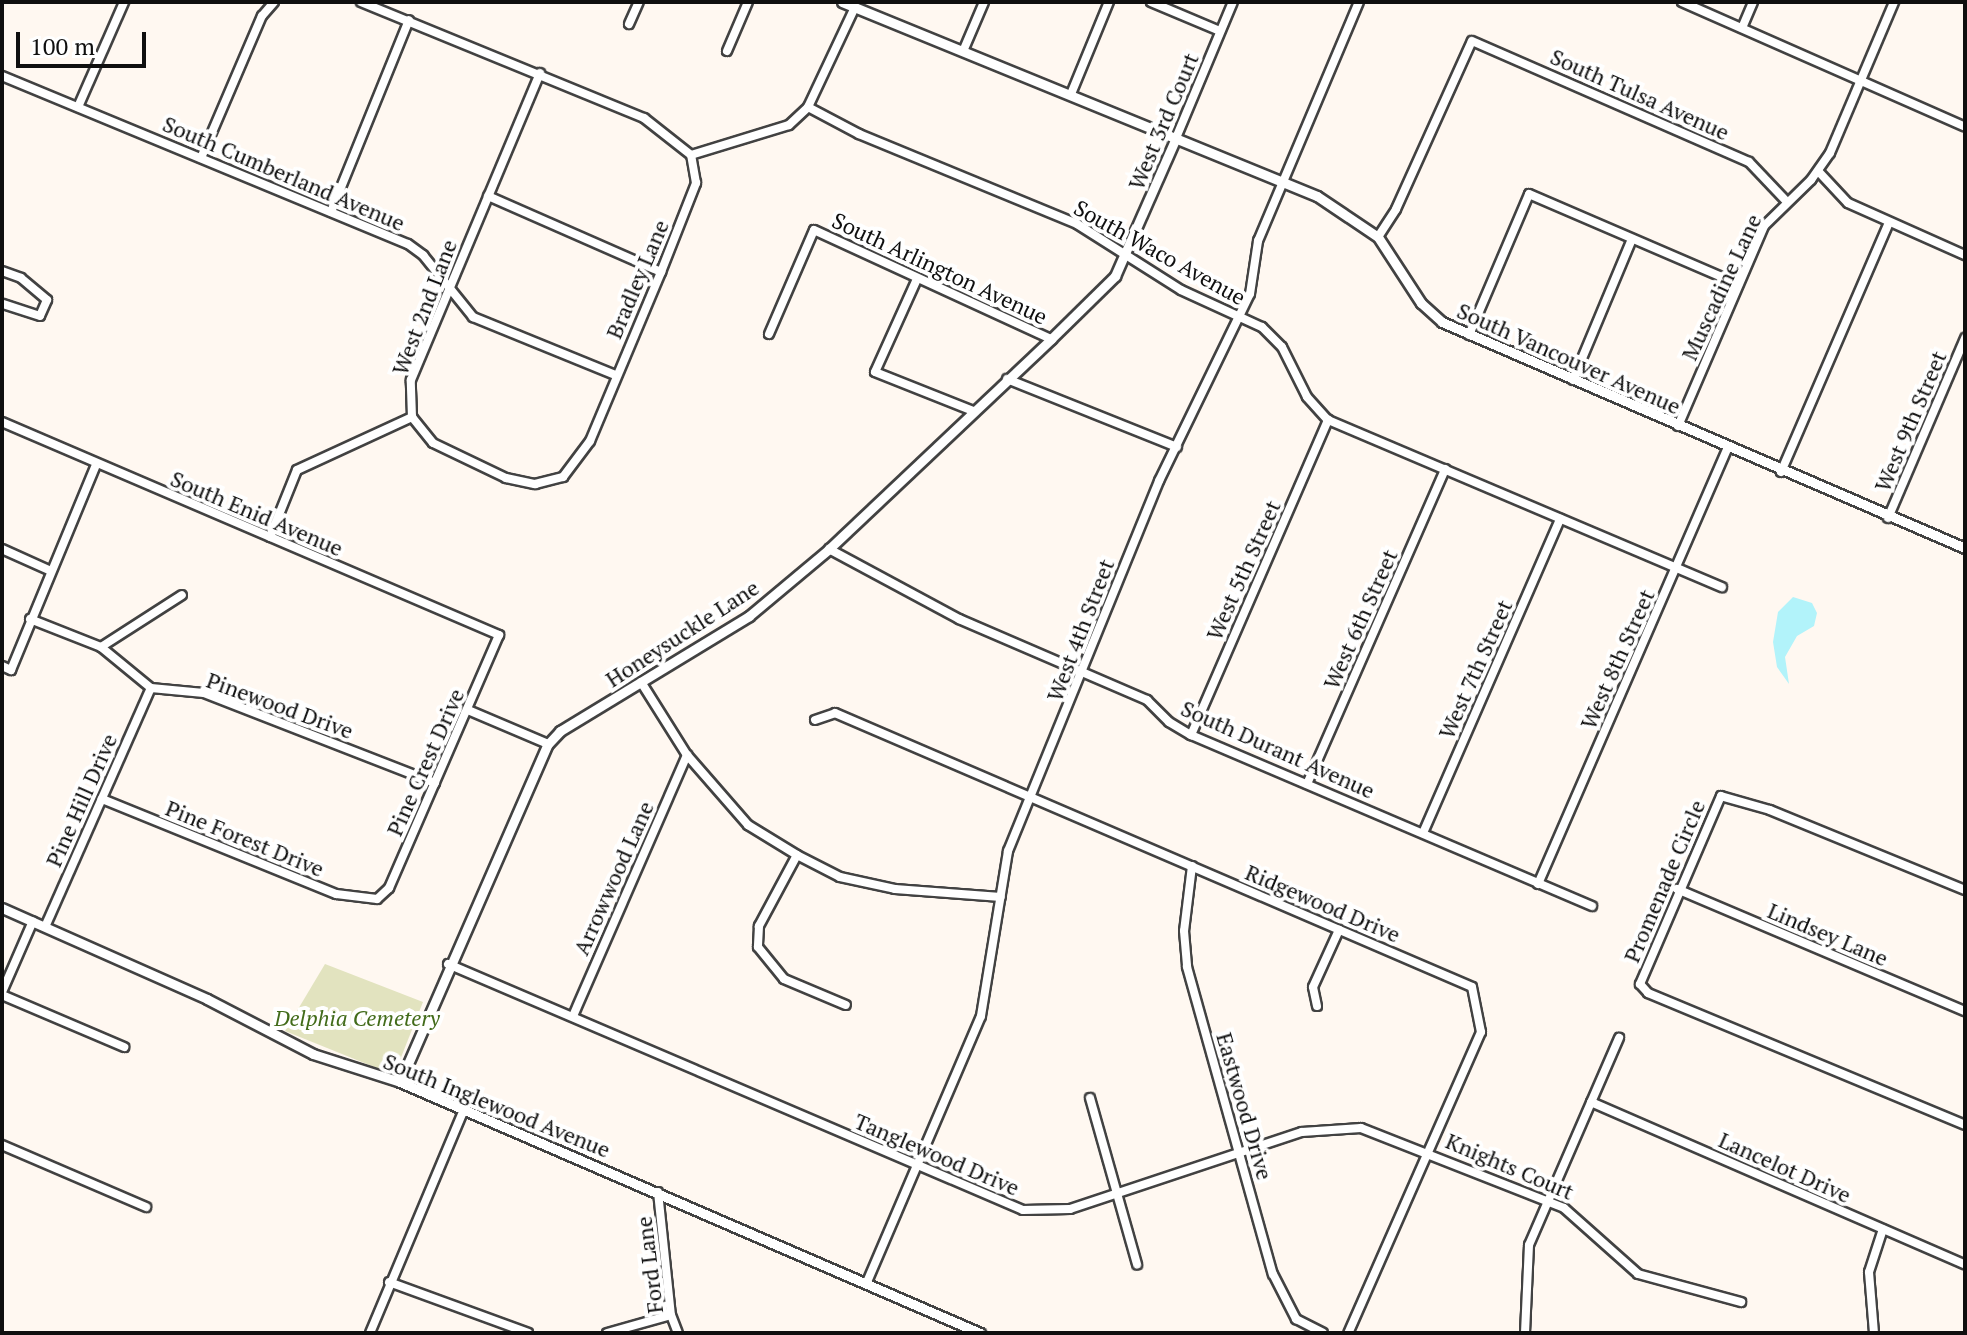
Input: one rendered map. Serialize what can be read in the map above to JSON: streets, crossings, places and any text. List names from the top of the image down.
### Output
{
  "streets": {
    "street": [
      "South Tulsa Avenue",
      "West 3rd Court",
      "South Cumberland Avenue",
      "South Waco Avenue",
      "South Arlington Avenue",
      "Bradley Lane",
      "Muscadine Lane",
      "West 2nd Lane",
      "South Vancouver Avenue",
      "West 9th Street",
      "South Enid Avenue",
      "West 5th Street",
      "West 6th Street",
      "West 4th Street",
      "Honeysuckle Lane",
      "West 8th Street",
      "West 7th Street",
      "Pinewood Drive",
      "South Durant Avenue",
      "Pine Crest Drive",
      "Pine Hill Drive",
      "Pine Forest Drive",
      "Arrowwood Lane",
      "Promenade Circle",
      "Ridgewood Drive",
      "Lindsey Lane",
      "South Inglewood Avenue",
      "Eastwood Drive",
      "Tanglewood Drive",
      "Knights Court",
      "Lancelot Drive",
      "Ford Lane"
    ]
  },
  "crossings": [
    ["South Tulsa Avenue", "Muscadine Lane"],
    ["South Tulsa Avenue", "South Vancouver Avenue"],
    ["West 3rd Court", "South Waco Avenue"],
    ["West 3rd Court", "South Vancouver Avenue"],
    ["West 3rd Court", "Honeysuckle Lane"],
    ["South Cumberland Avenue", "Bradley Lane"],
    ["South Cumberland Avenue", "West 2nd Lane"],
    ["South Waco Avenue", "West 5th Street"],
    ["South Waco Avenue", "West 6th Street"],
    ["South Waco Avenue", "West 4th Street"],
    ["South Waco Avenue", "Honeysuckle Lane"],
    ["South Waco Avenue", "West 8th Street"],
    ["South Waco Avenue", "West 7th Street"],
    ["South Arlington Avenue", "Honeysuckle Lane"],
    ["Bradley Lane", "West 2nd Lane"],
    ["Muscadine Lane", "South Vancouver Avenue"],
    ["South Vancouver Avenue", "West 9th Street"],
    ["South Vancouver Avenue", "West 4th Street"],
    ["South Vancouver Avenue", "West 8th Street"],
    ["South Enid Avenue", "Pine Crest Drive"],
    ["West 5th Street", "South Durant Avenue"],
    ["West 6th Street", "South Durant Avenue"],
    ["West 4th Street", "South Durant Avenue"],
    ["West 4th Street", "Ridgewood Drive"],
    ["West 4th Street", "South Inglewood Avenue"],
    ["West 4th Street", "Tanglewood Drive"],
    ["Honeysuckle Lane", "South Durant Avenue"],
    ["Honeysuckle Lane", "South Inglewood Avenue"],
    ["Honeysuckle Lane", "Tanglewood Drive"],
    ["West 8th Street", "South Durant Avenue"],
    ["West 7th Street", "South Durant Avenue"],
    ["Pinewood Drive", "Pine Crest Drive"],
    ["Pinewood Drive", "Pine Hill Drive"],
    ["Pine Crest Drive", "Pine Forest Drive"],
    ["Pine Hill Drive", "Pine Forest Drive"],
    ["Pine Hill Drive", "South Inglewood Avenue"],
    ["Arrowwood Lane", "Tanglewood Drive"],
    ["Promenade Circle", "Lindsey Lane"],
    ["Ridgewood Drive", "Eastwood Drive"],
    ["Ridgewood Drive", "Tanglewood Drive"],
    ["Ridgewood Drive", "Knights Court"],
    ["South Inglewood Avenue", "Ford Lane"],
    ["Eastwood Drive", "Tanglewood Drive"],
    ["Tanglewood Drive", "Knights Court"]
  ],
  "parks": ["Delphia Cemetery"],
  "scale_bar": "100 m"
}
